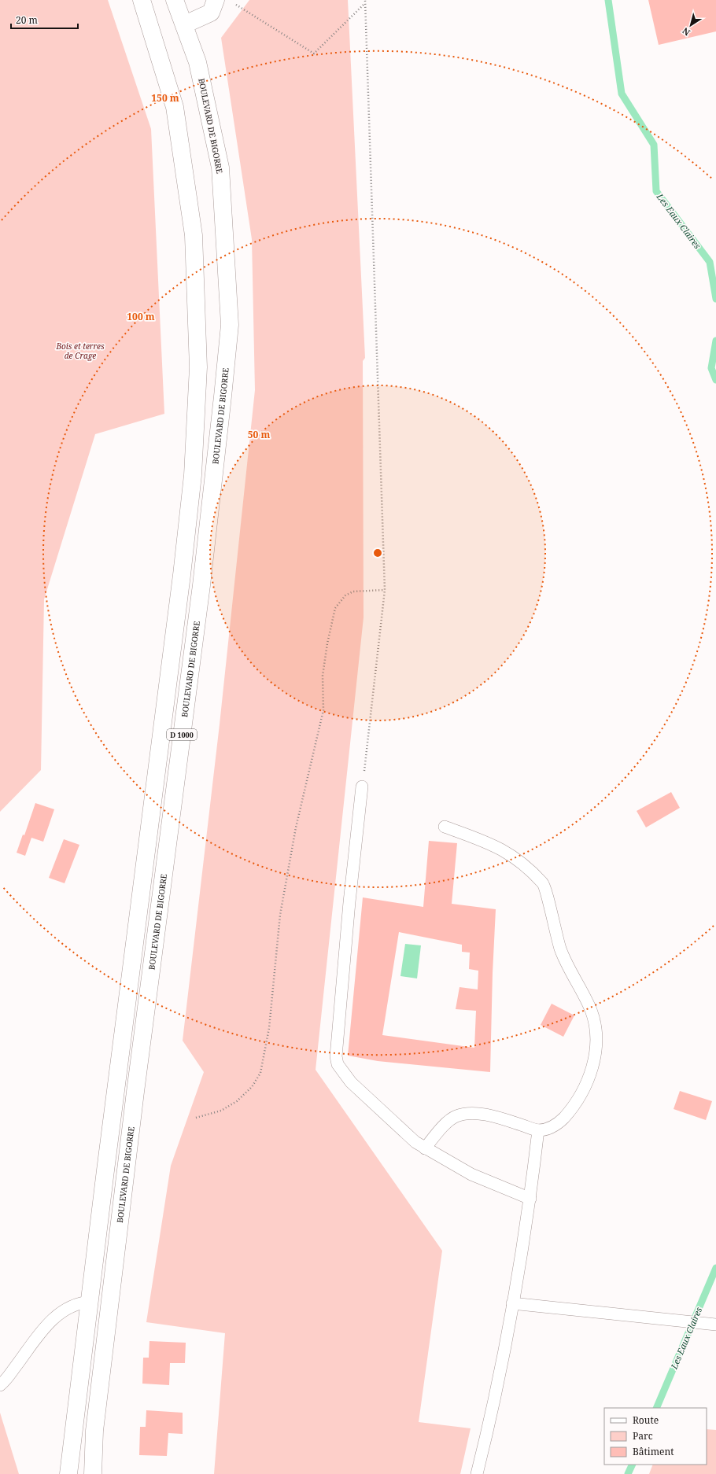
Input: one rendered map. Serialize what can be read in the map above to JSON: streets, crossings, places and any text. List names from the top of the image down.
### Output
{
  "streets": {
    "main road": ["BOULEVARD DE BIGORRE", "D 1000"]
  },
  "water": ["Les Eaux Claires"],
  "parks": ["Bois et terres de Crage"],
  "legend": ["Route", "Parc", "Bâtiment"],
  "scale_bar": "20 m",
  "north": "bottom left",
  "rings": ["150 m", "100 m", "50 m"]
}
